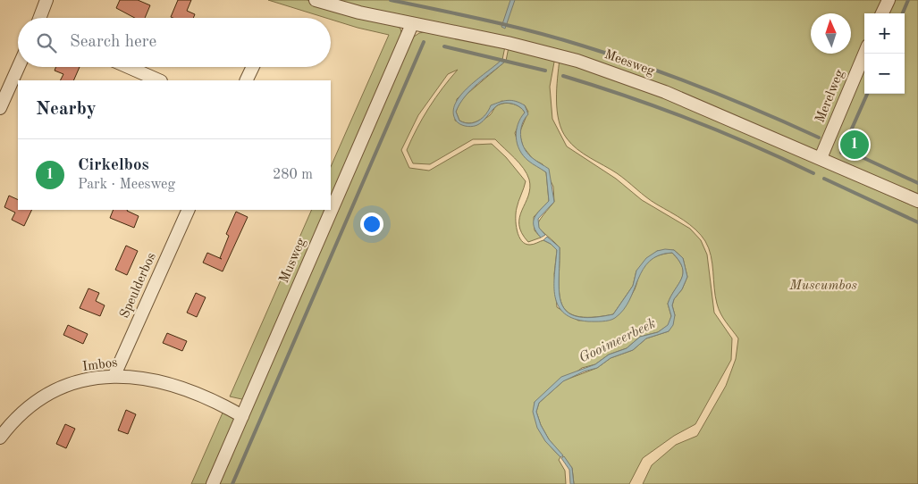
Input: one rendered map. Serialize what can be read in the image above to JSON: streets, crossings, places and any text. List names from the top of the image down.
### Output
{
  "streets": {
    "street": [
      "Meesweg",
      "Merelweg",
      "Musweg",
      "Speulderbos",
      "Imbos"
    ]
  },
  "crossings": [
    ["Meesweg", "Merelweg"],
    ["Meesweg", "Musweg"],
    ["Musweg", "Imbos"],
    ["Speulderbos", "Imbos"]
  ],
  "water": ["Gooimeerbeek"],
  "parks": ["Museumbos"],
  "north": "top",
  "page": {
    "map_buttons": ["+", "−"],
    "search": "Search here",
    "heading": "Nearby",
    "pins": "1",
    "list": [
      {
        "mark": "1",
        "name": "Cirkelbos",
        "note": "Park · Meesweg",
        "value": "280 m"
      }
    ]
  }
}
